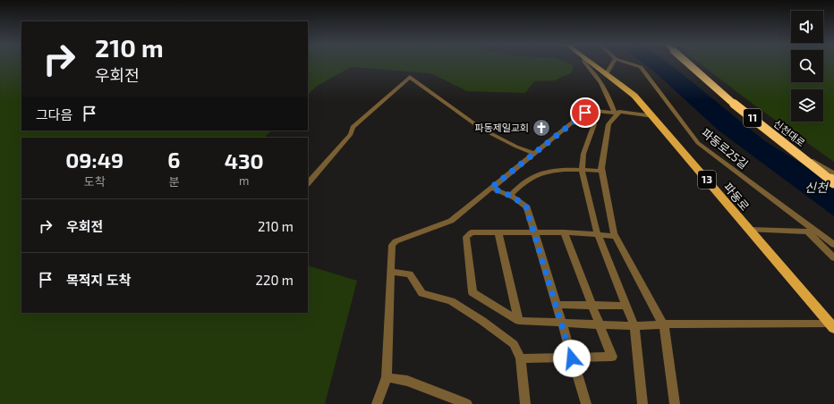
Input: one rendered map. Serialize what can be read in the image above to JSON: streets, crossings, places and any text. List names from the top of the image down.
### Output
{
  "streets": {
    "highway": ["11", "신천대로"],
    "main road": ["13", "파동로"],
    "street": ["파동로25길"]
  },
  "water": ["신천"],
  "places": {
    "church": ["파동제일교회"]
  },
  "page": {
    "turn": ["210 m", "우회전"],
    "then": "그다음",
    "eta": [
      "09:49",
      "도착",
      "6",
      "분",
      "430",
      "m"
    ],
    "list": [
      {
        "name": "우회전",
        "value": "210 m"
      },
      {
        "name": "목적지 도착",
        "value": "220 m"
      }
    ]
  }
}
